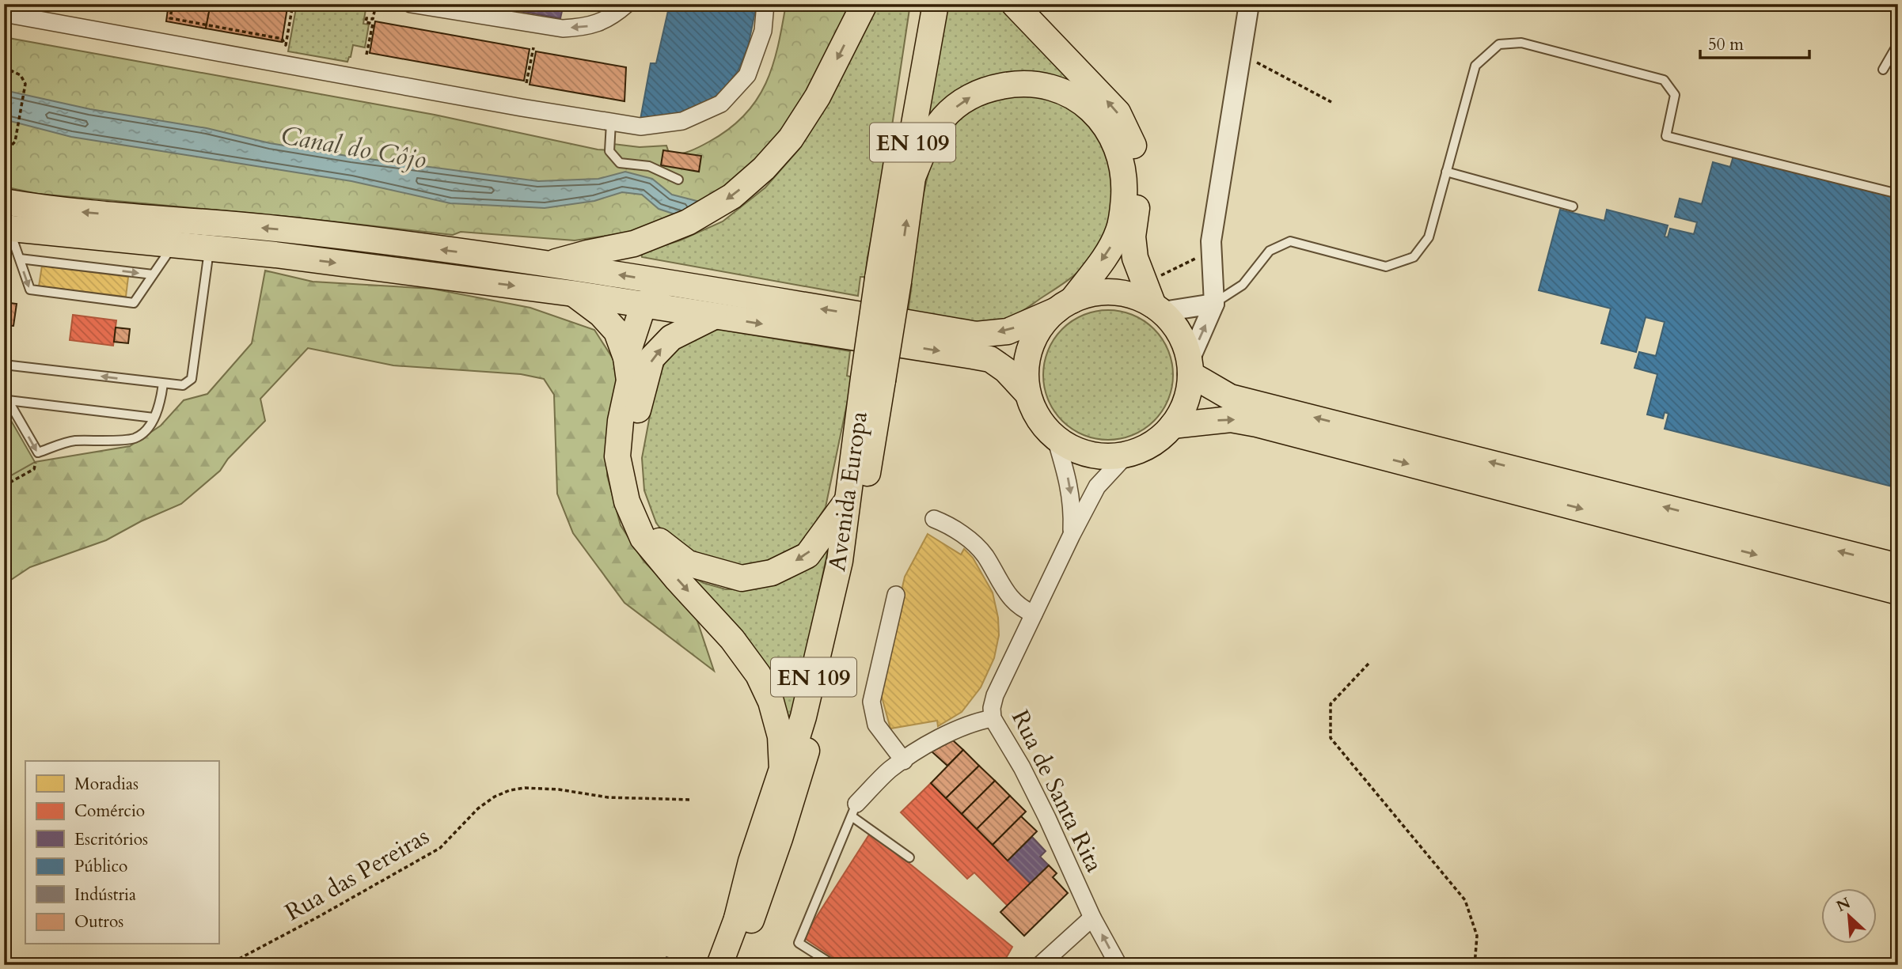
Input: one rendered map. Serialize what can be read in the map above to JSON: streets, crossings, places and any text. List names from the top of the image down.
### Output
{
  "streets": {
    "main road": ["EN 109", "Avenida Europa"],
    "street": ["Rua de Santa Rita"],
    "path": ["Rua das Pereiras"]
  },
  "water": ["Canal do Côjo"],
  "legend": [
    "Moradias",
    "Comércio",
    "Escritórios",
    "Público",
    "Indústria",
    "Outros"
  ],
  "scale_bar": "50 m",
  "north": "top left"
}
